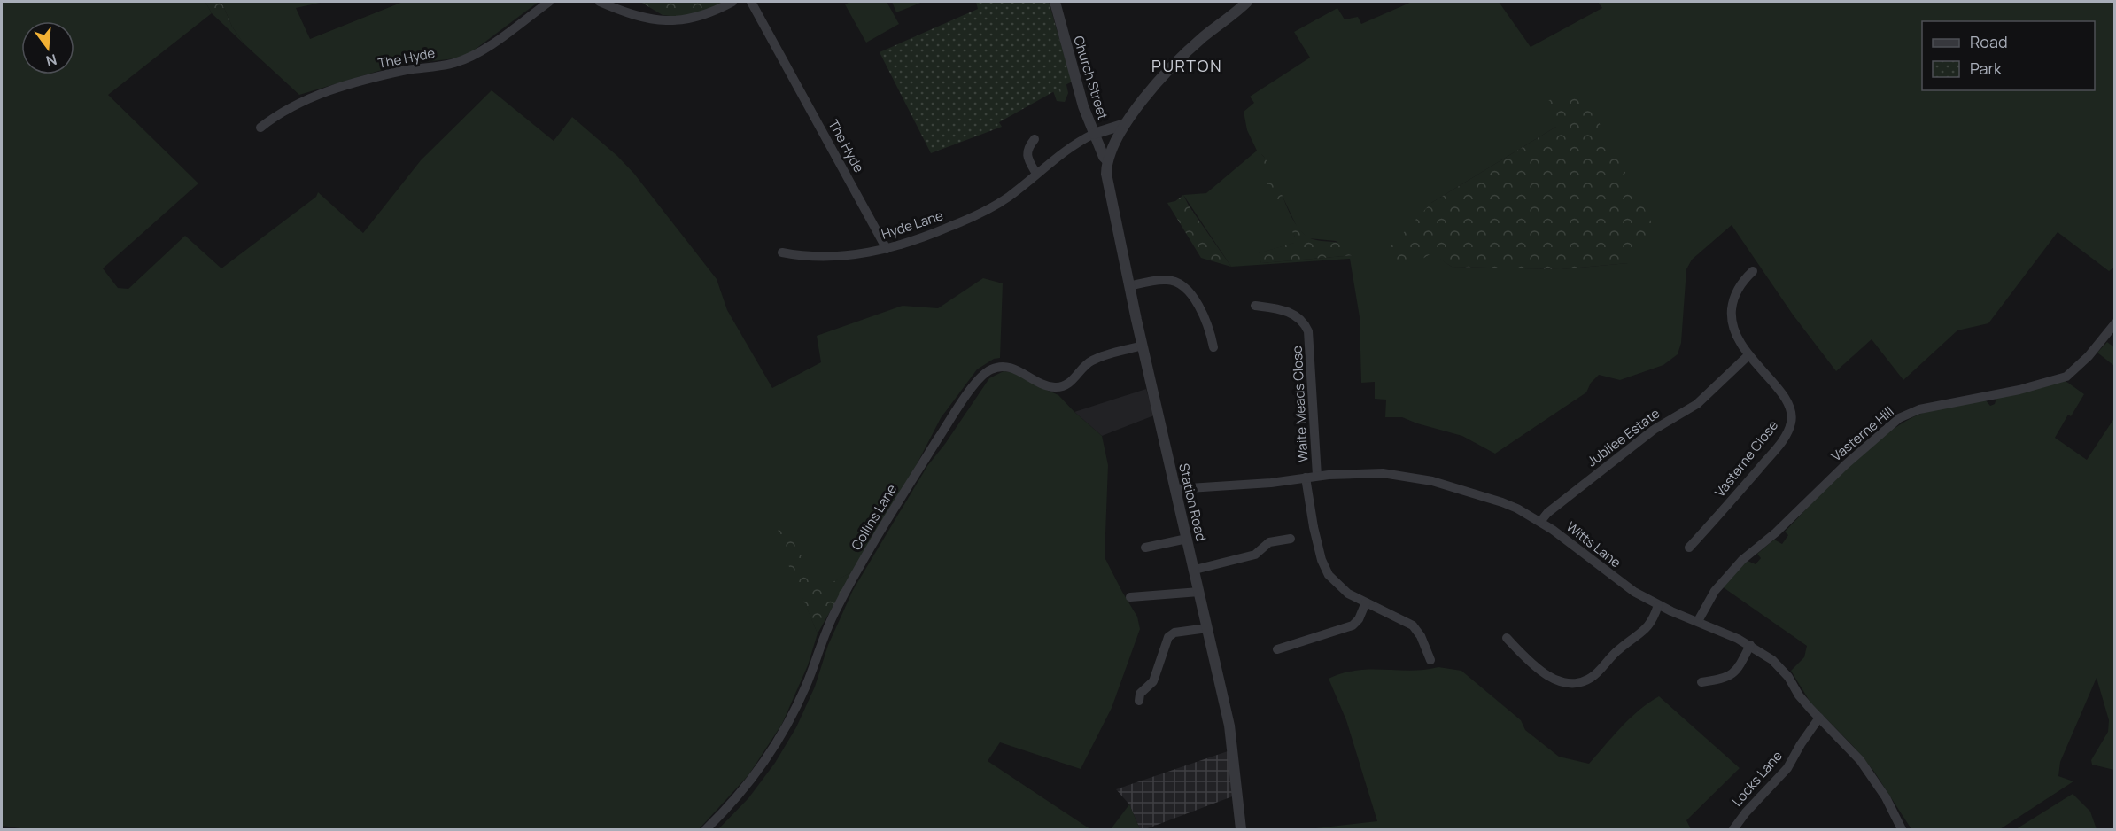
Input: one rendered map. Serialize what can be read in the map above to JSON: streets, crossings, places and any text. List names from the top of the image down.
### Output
{
  "streets": {
    "street": [
      "The Hyde",
      "Church Street",
      "Hyde Lane",
      "Waite Meads Close",
      "Vasterne Hill",
      "Jubilee Estate",
      "Vasterne Close",
      "Station Road",
      "Collins Lane",
      "Witts Lane",
      "Locks Lane"
    ]
  },
  "crossings": [
    ["The Hyde", "Hyde Lane"],
    ["Church Street", "Hyde Lane"],
    ["Church Street", "Station Road"],
    ["Waite Meads Close", "Witts Lane"],
    ["Vasterne Hill", "Witts Lane"],
    ["Jubilee Estate", "Vasterne Close"],
    ["Jubilee Estate", "Witts Lane"],
    ["Station Road", "Collins Lane"],
    ["Station Road", "Witts Lane"],
    ["Witts Lane", "Locks Lane"]
  ],
  "districts": ["PURTON"],
  "legend": ["Road", "Park"],
  "north": "bottom"
}
